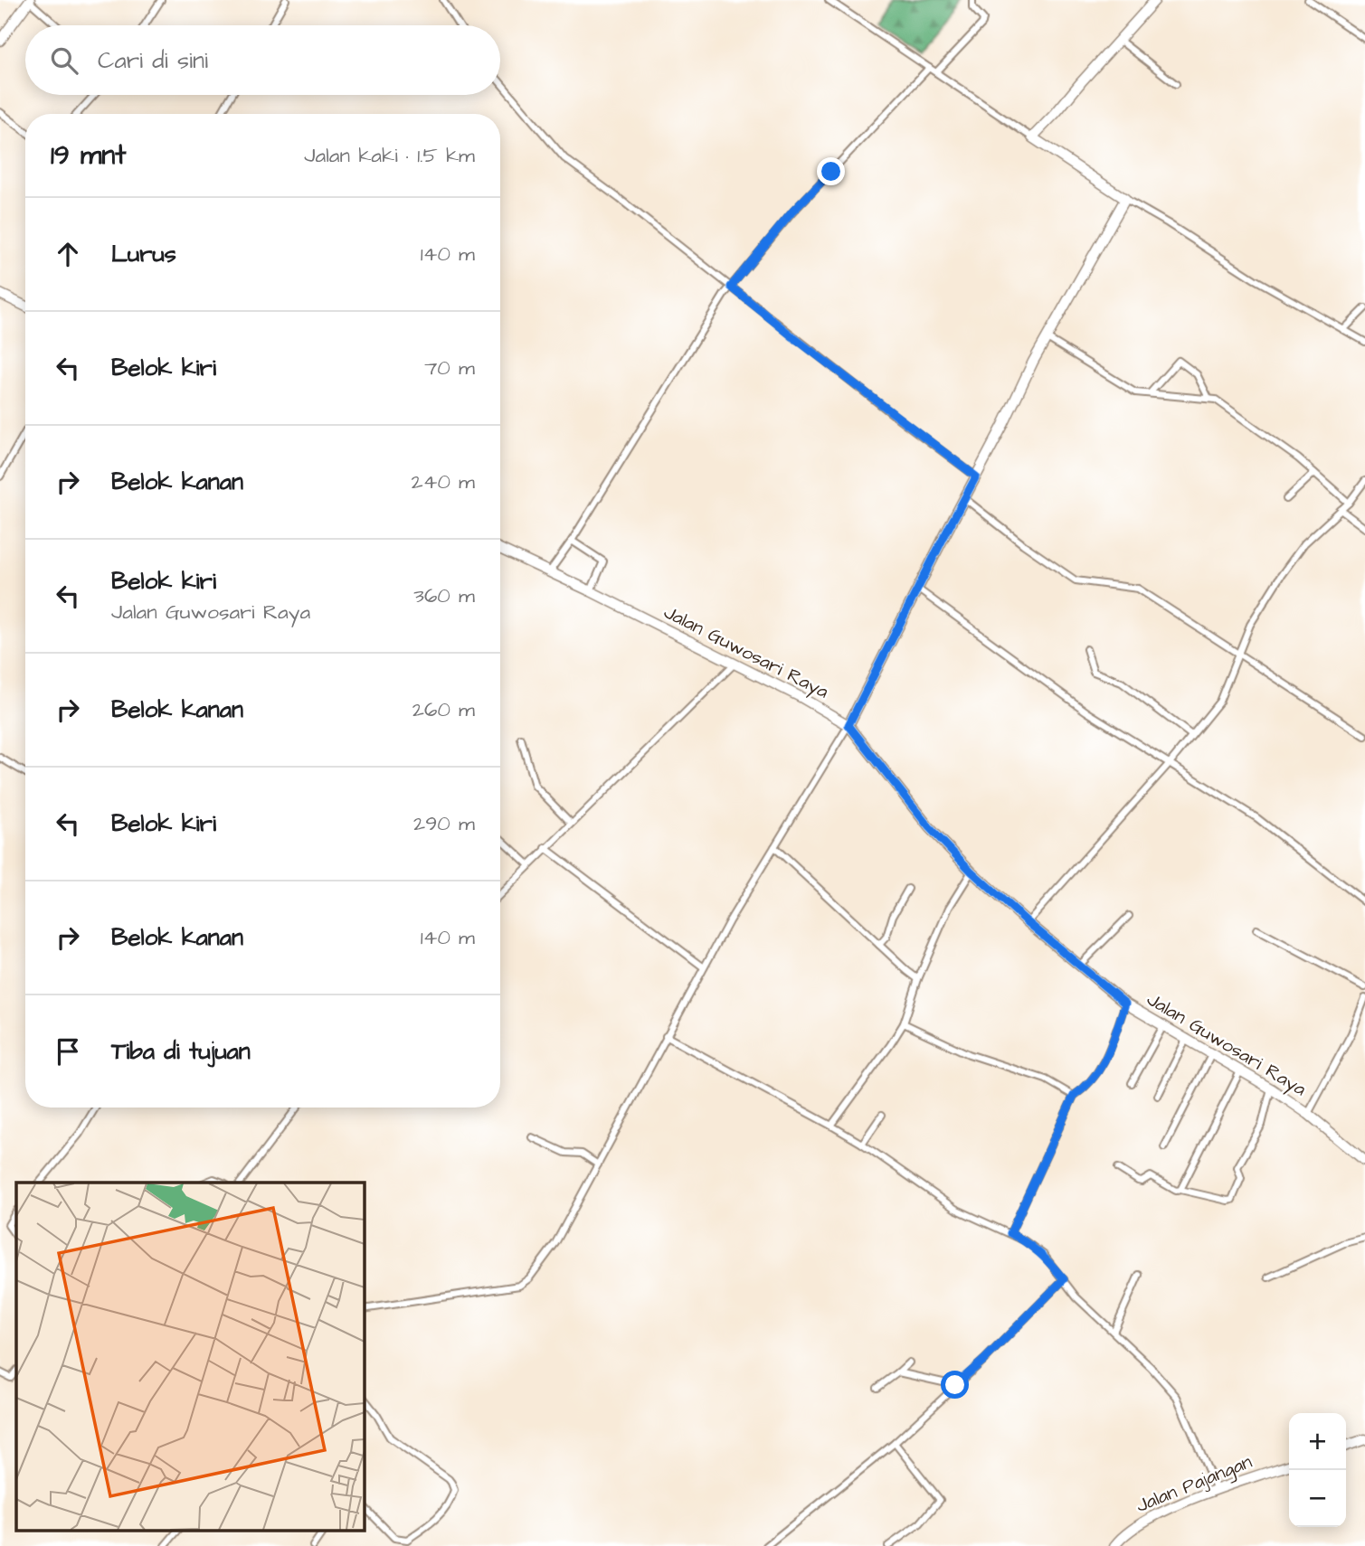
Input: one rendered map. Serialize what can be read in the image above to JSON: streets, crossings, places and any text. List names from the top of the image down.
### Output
{
  "streets": {
    "street": ["Jalan Guwosari Raya", "Jalan Pajangan"]
  },
  "page": {
    "search": "Cari di sini",
    "heading": ["19 mnt", "Jalan kaki · 1.5 km"],
    "list": [
      ["Lurus", "140 m"],
      ["Belok kiri", "70 m"],
      ["Belok kanan", "240 m"],
      ["Belok kiri", "Jalan Guwosari Raya", "360 m"],
      ["Belok kanan", "260 m"],
      ["Belok kiri", "290 m"],
      ["Belok kanan", "140 m"],
      "Tiba di tujuan"
    ],
    "map_buttons": ["+", "−"]
  }
}
